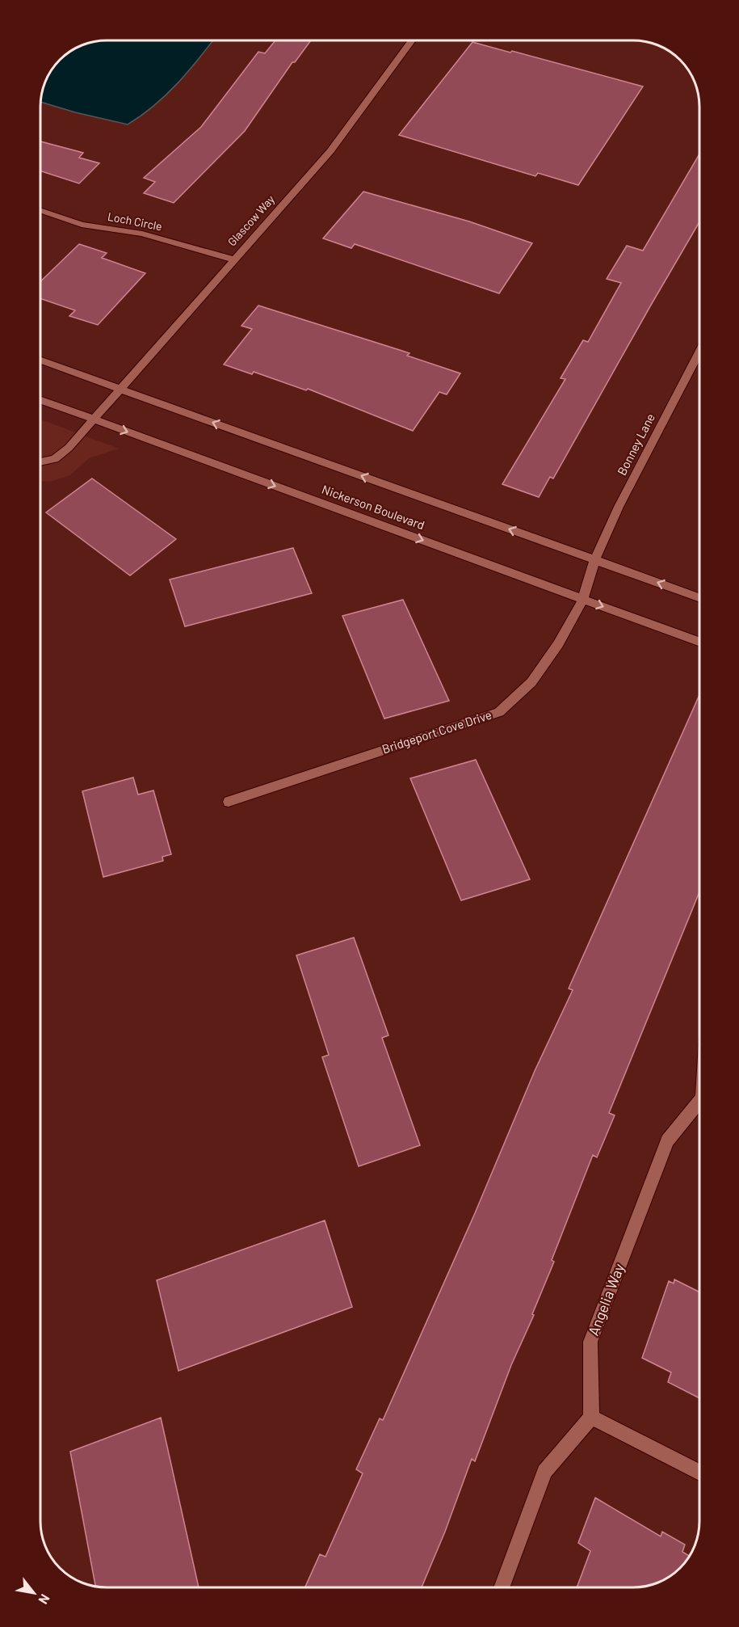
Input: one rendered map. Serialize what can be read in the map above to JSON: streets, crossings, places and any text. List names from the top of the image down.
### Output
{
  "streets": {
    "street": [
      "Glascow Way",
      "Loch Circle",
      "Bonney Lane",
      "Nickerson Boulevard",
      "Bridgeport Cove Drive",
      "Angelia Way"
    ]
  },
  "crossings": [
    ["Glascow Way", "Loch Circle"],
    ["Glascow Way", "Nickerson Boulevard"],
    ["Bonney Lane", "Bridgeport Cove Drive"],
    ["Nickerson Boulevard", "Bridgeport Cove Drive"]
  ],
  "north": "bottom right"
}
